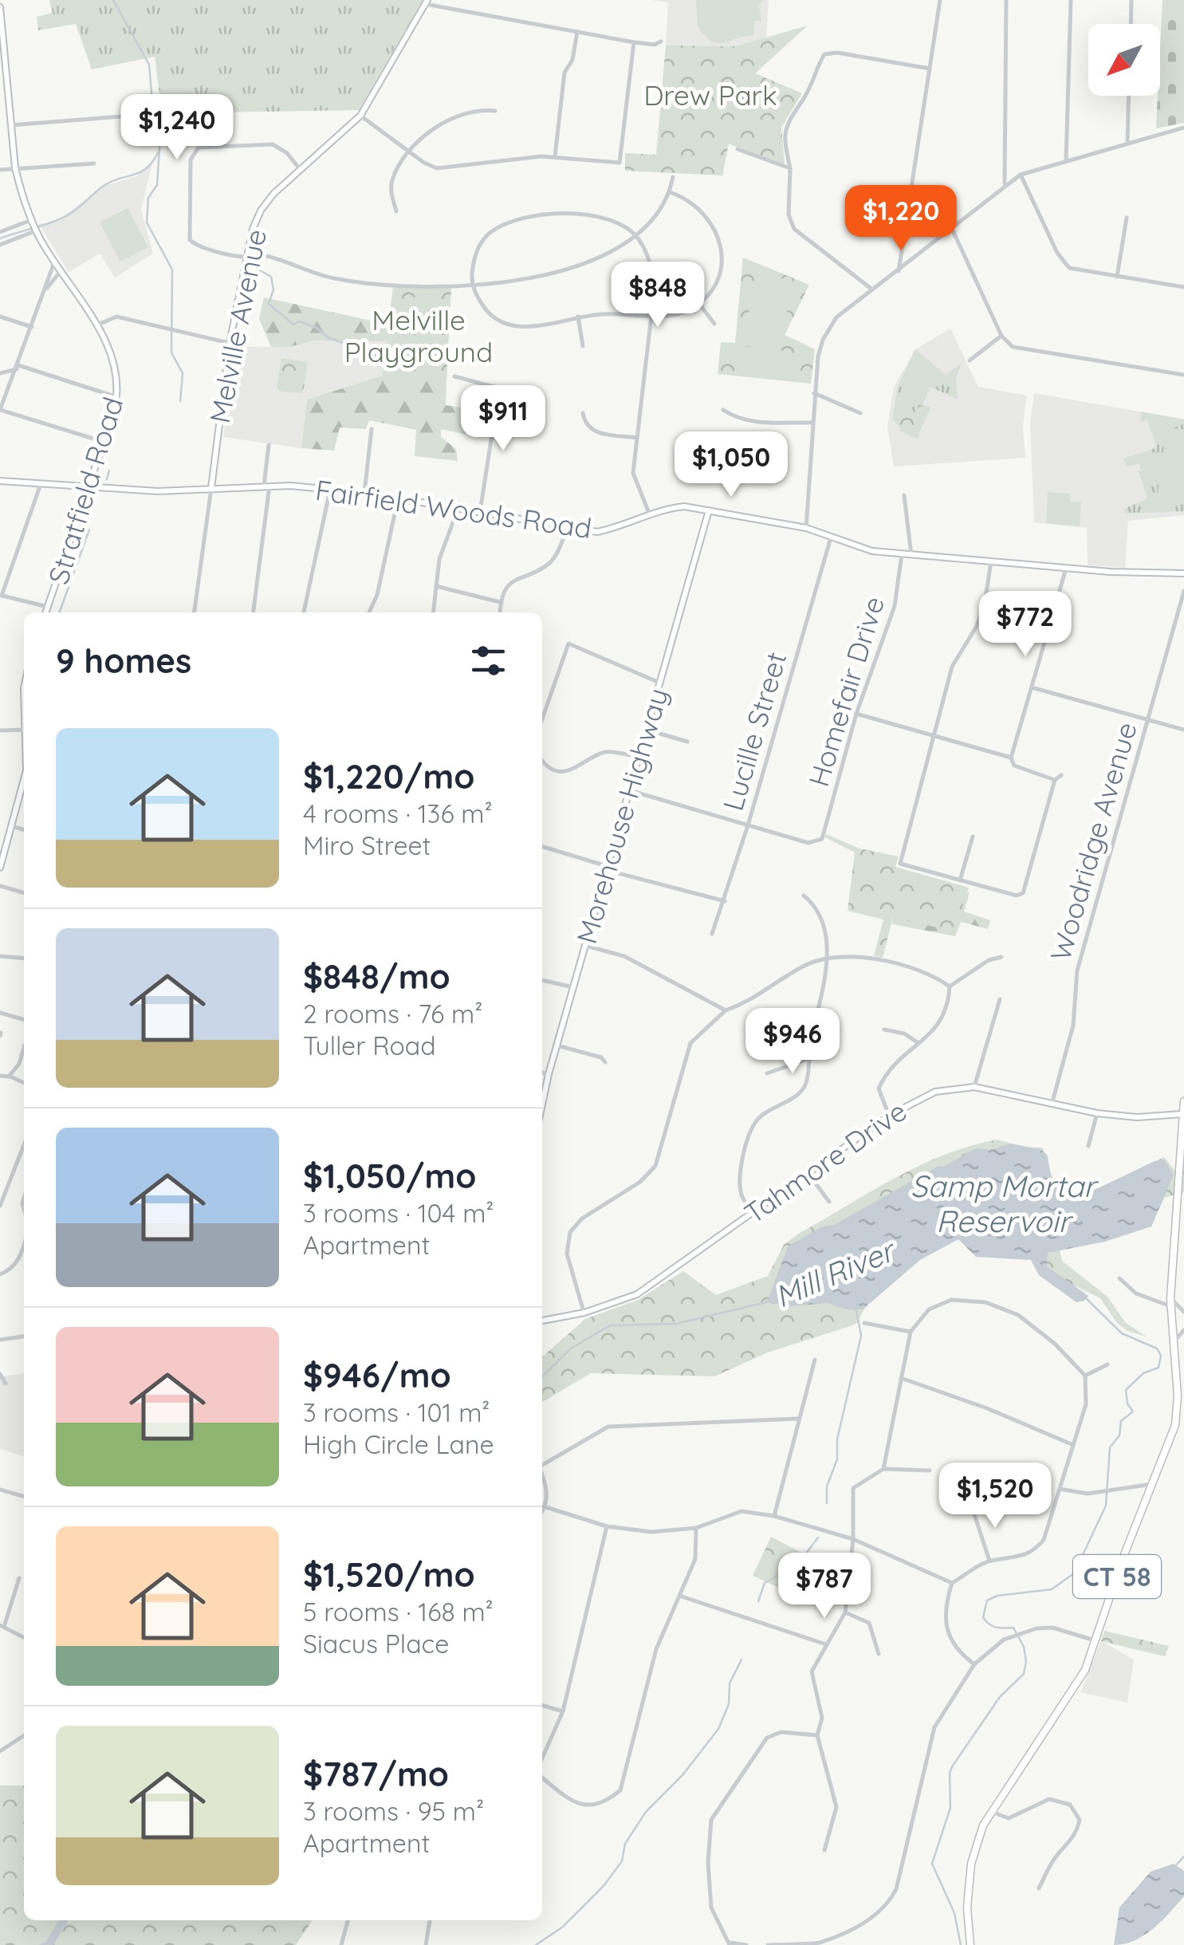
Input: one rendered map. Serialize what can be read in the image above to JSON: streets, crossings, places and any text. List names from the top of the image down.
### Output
{
  "streets": {
    "main road": [
      "Melville Avenue",
      "Stratfield Road",
      "Fairfield Woods Road",
      "Morehouse Highway",
      "Tahmore Drive",
      "CT 58"
    ],
    "street": ["Homefair Drive", "Lucille Street", "Woodridge Avenue"]
  },
  "crossings": [
    ["Melville Avenue", "Fairfield Woods Road"],
    ["Stratfield Road", "Fairfield Woods Road"],
    ["Fairfield Woods Road", "Homefair Drive"],
    ["Fairfield Woods Road", "Lucille Street"],
    ["Fairfield Woods Road", "Morehouse Highway"],
    ["Homefair Drive", "Lucille Street"],
    ["Woodridge Avenue", "Tahmore Drive"],
    ["Tahmore Drive", "CT 58"]
  ],
  "water": ["Samp Mortar Reservoir", "Mill River"],
  "parks": ["Drew Park", "Melville Playground"],
  "north": "bottom left",
  "page": {
    "price": [
      "$1,240",
      "$1,220",
      "$848",
      "$911",
      "$1,050",
      "$772",
      "$946",
      "$1,520",
      "$787"
    ],
    "heading": "9 homes",
    "list": [
      {
        "name": "$1,220/mo",
        "note": "4 rooms · 136 m² · Miro Street"
      },
      {
        "name": "$848/mo",
        "note": "2 rooms · 76 m² · Tuller Road"
      },
      {
        "name": "$1,050/mo",
        "note": "3 rooms · 104 m² · Apartment"
      },
      {
        "name": "$946/mo",
        "note": "3 rooms · 101 m² · High Circle Lane"
      },
      {
        "name": "$1,520/mo",
        "note": "5 rooms · 168 m² · Siacus Place"
      },
      {
        "name": "$787/mo",
        "note": "3 rooms · 95 m² · Apartment"
      }
    ]
  }
}
